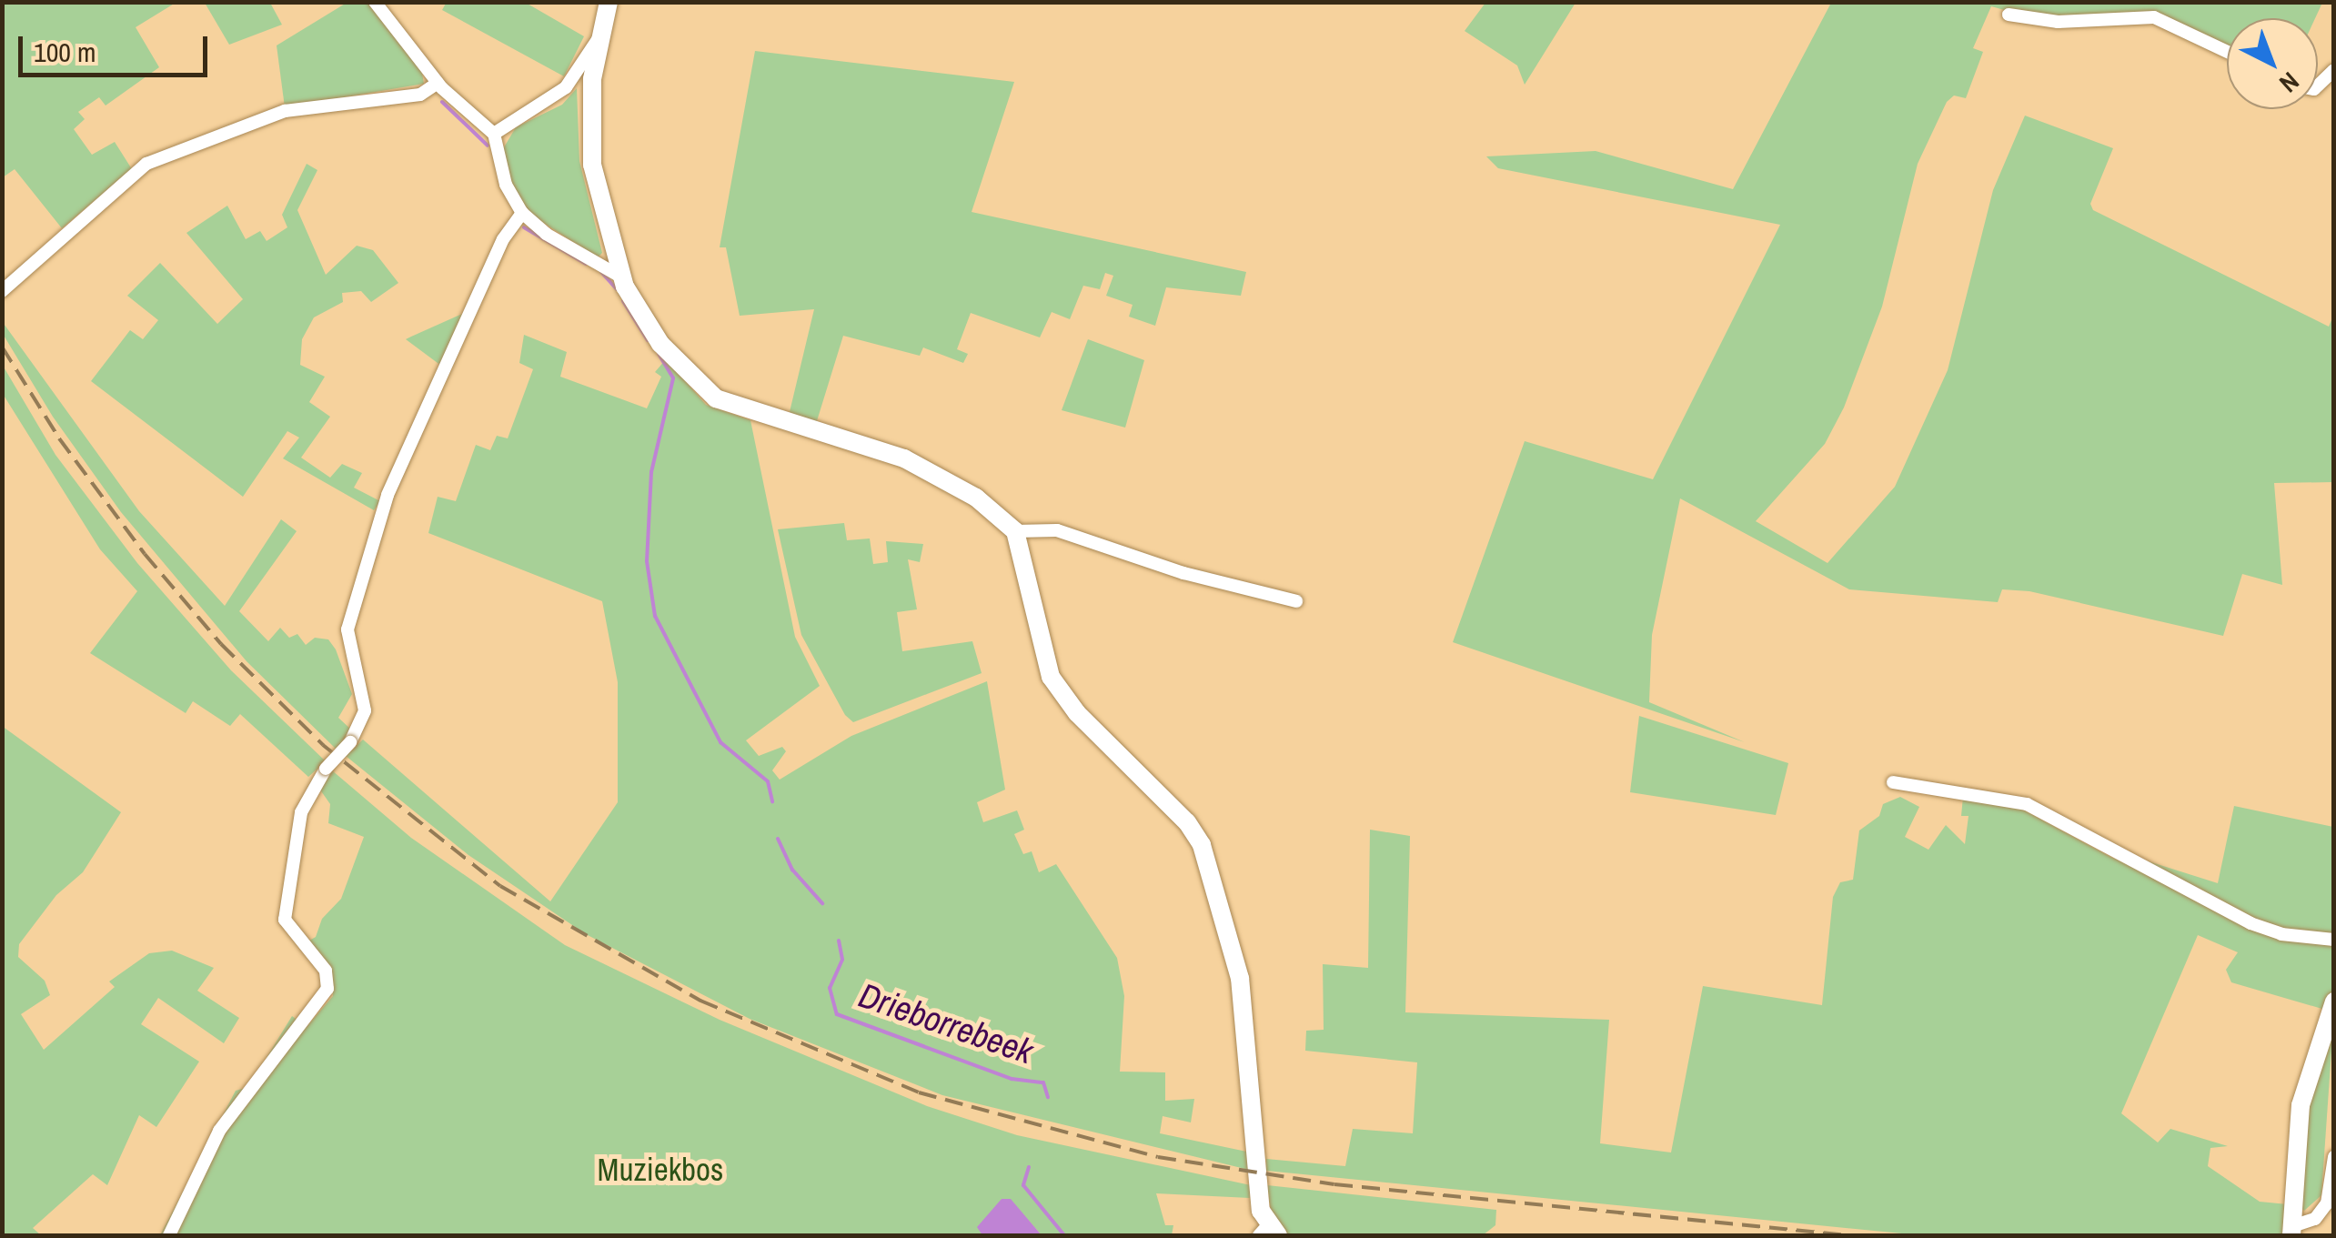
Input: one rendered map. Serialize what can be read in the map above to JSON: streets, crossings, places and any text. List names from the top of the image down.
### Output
{
  "water": ["Drieborrebeek"],
  "parks": ["Muziekbos"],
  "scale_bar": "100 m",
  "north": "bottom right"
}
